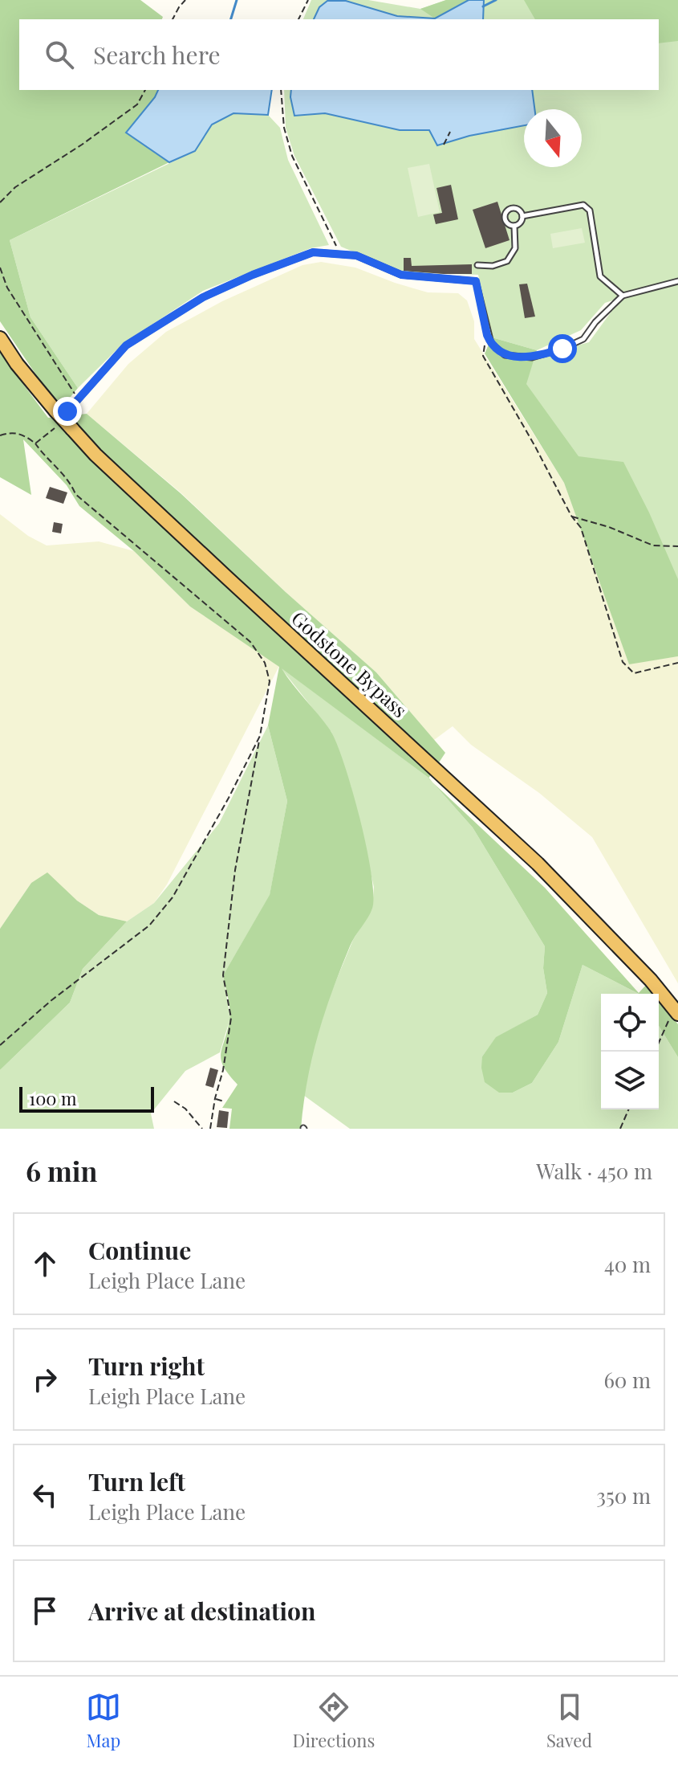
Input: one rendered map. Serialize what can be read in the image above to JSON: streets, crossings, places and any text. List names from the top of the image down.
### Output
{
  "streets": {
    "highway": ["Godstone Bypass"]
  },
  "scale_bar": "100 m",
  "north": "bottom",
  "page": {
    "search": "Search here",
    "scale": "100 m",
    "heading": ["6 min", "Walk · 450 m"],
    "list": [
      ["Continue", "Leigh Place Lane", "40 m"],
      ["Turn right", "Leigh Place Lane", "60 m"],
      ["Turn left", "Leigh Place Lane", "350 m"],
      "Arrive at destination"
    ],
    "nav": ["Map", "Directions", "Saved"]
  }
}
